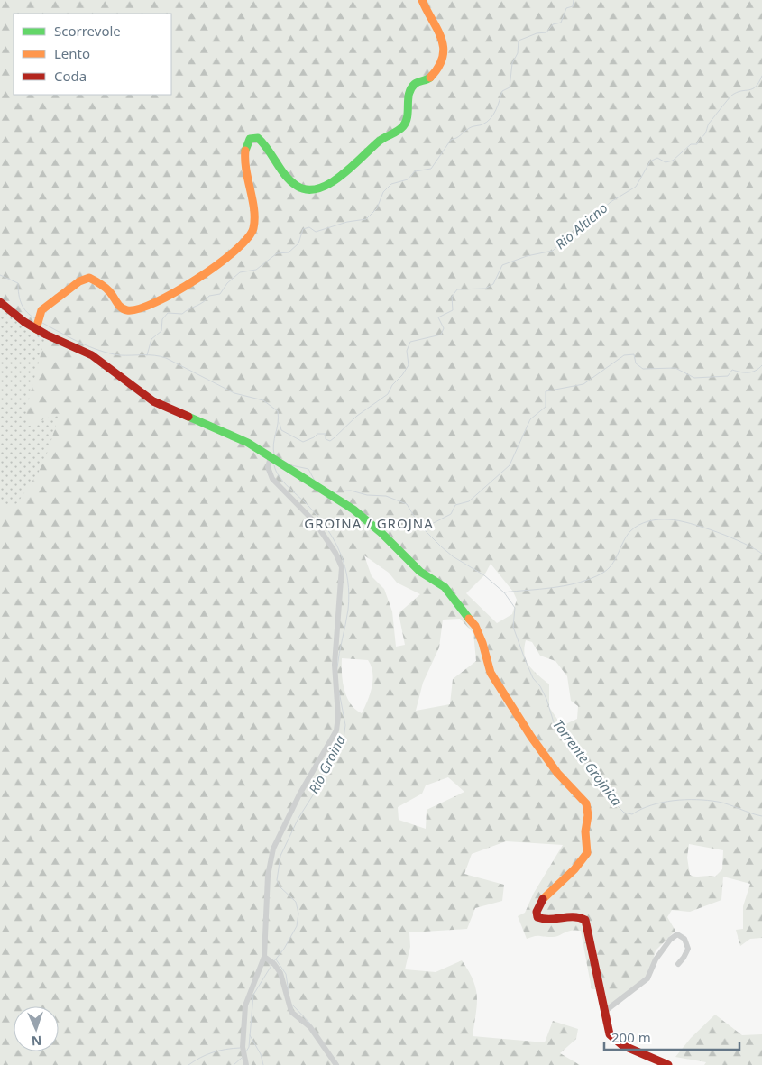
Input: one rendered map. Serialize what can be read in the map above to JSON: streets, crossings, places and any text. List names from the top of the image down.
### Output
{
  "districts": ["GROINA / GROJNA"],
  "water": ["Rio Alticno", "Torrente Grojnica", "Rio Groina"],
  "legend": ["Scorrevole", "Lento", "Coda"],
  "scale_bar": "200 m",
  "north": "bottom"
}
